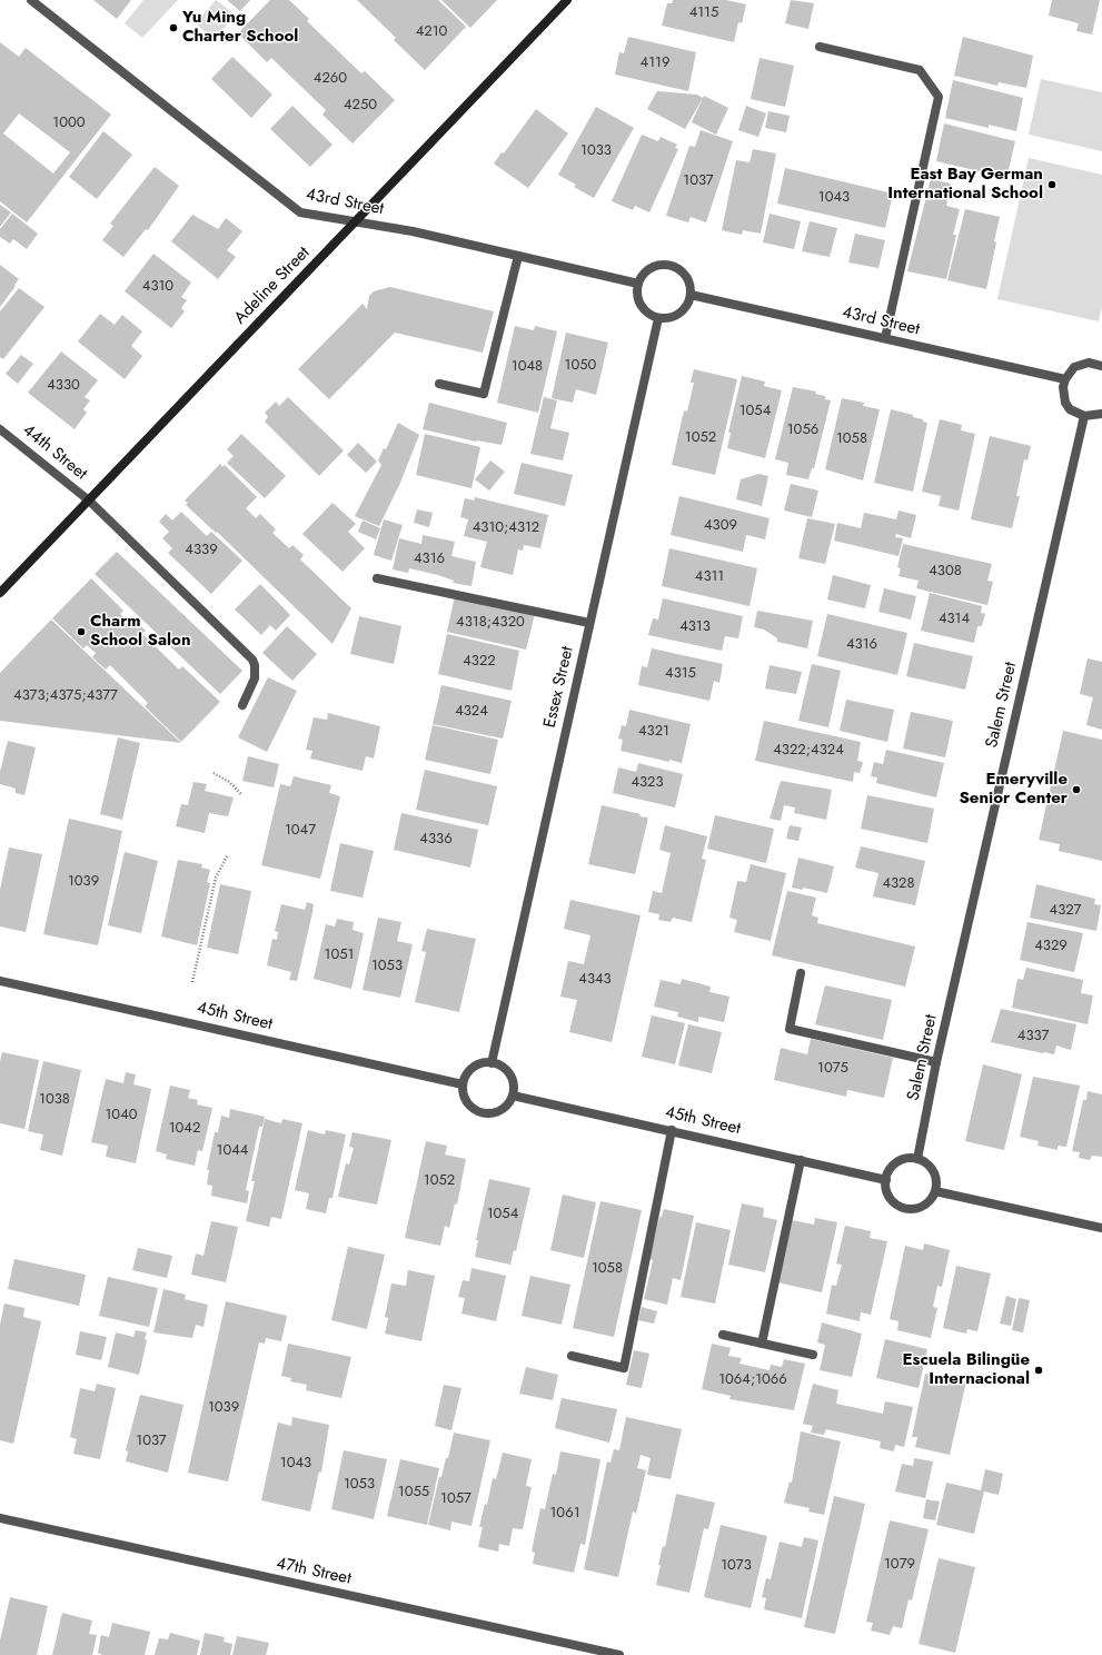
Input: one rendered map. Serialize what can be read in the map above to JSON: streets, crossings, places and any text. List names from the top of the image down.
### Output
{
  "streets": {
    "main road": ["Adeline Street"],
    "street": [
      "43rd Street",
      "44th Street",
      "Essex Street",
      "Salem Street",
      "45th Street",
      "47th Street"
    ]
  },
  "crossings": [
    ["43rd Street", "Adeline Street"],
    ["43rd Street", "Essex Street"],
    ["Adeline Street", "44th Street"],
    ["Essex Street", "45th Street"],
    ["Salem Street", "45th Street"]
  ],
  "places": [
    "Yu Ming Charter School",
    "East Bay German International School",
    "Charm School Salon",
    "Emeryville Senior Center",
    "Escuela Bilingüe Internacional"
  ],
  "house_numbers": [
    "4115",
    "4210",
    "4119",
    "4260",
    "4250",
    "1000",
    "1033",
    "1037",
    "1043",
    "4310",
    "1050",
    "1048",
    "4330",
    "1054",
    "1056",
    "1052",
    "1058",
    "4309",
    "4310;4312",
    "4339",
    "4316",
    "4308",
    "4311",
    "4314",
    "4318;4320",
    "4313",
    "4316",
    "4322",
    "4315",
    "4373;4375;4377",
    "4324",
    "4321",
    "4322;4324",
    "4323",
    "1047",
    "4336",
    "1039",
    "4328",
    "4327",
    "4329",
    "1051",
    "1053",
    "4343",
    "4337",
    "1075",
    "1038",
    "1040",
    "1042",
    "1044",
    "1052",
    "1054",
    "1058",
    "1064;1066",
    "1039",
    "1037",
    "1043",
    "1053",
    "1055",
    "1057",
    "1061",
    "1079",
    "1073"
  ]
}
